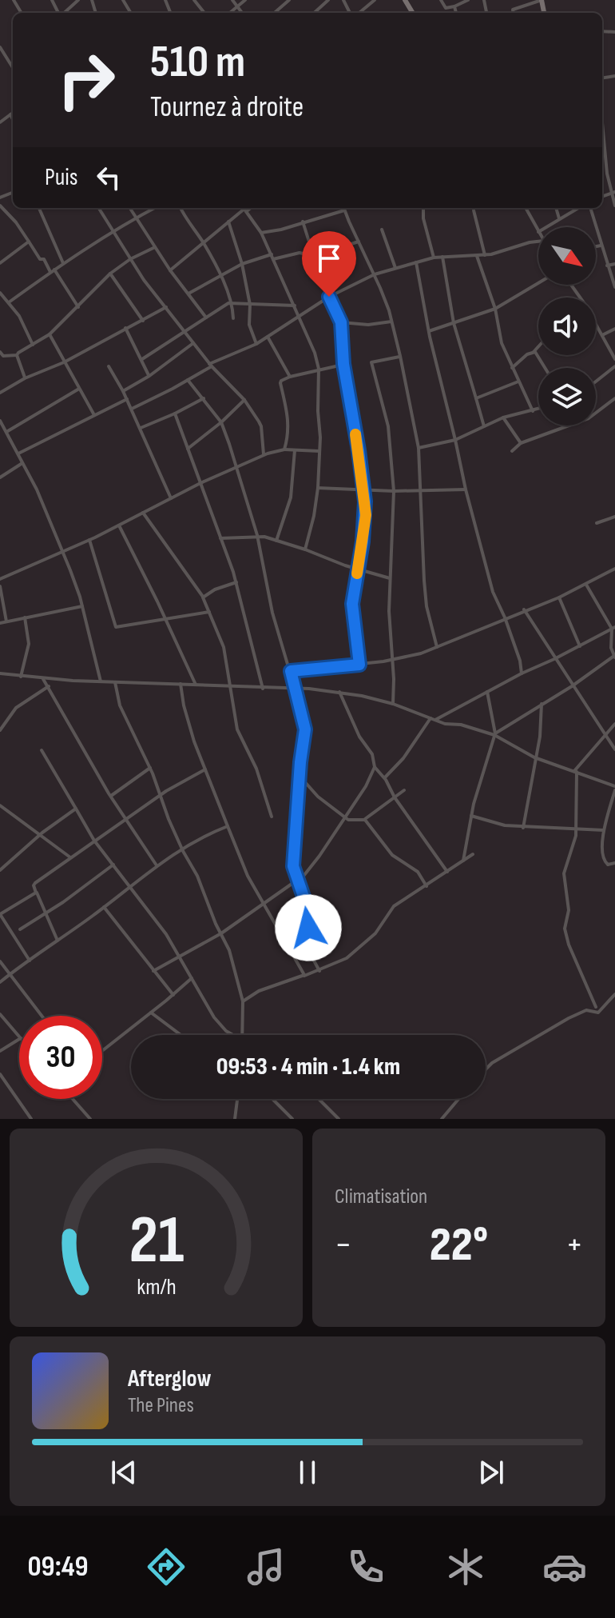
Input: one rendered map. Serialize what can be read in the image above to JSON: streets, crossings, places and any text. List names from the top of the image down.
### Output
{
  "north": "bottom right",
  "page": {
    "turn": ["510 m", "Tournez à droite"],
    "then": "Puis",
    "limit": "30",
    "trip": "09:53 · 4 min · 1.4 km",
    "tile": "Climatisation",
    "heat": ["−", "22°", "+"],
    "song": ["Afterglow", "The Pines"],
    "tabs": "09:49",
    "gauge": ["21", "km/h"]
  }
}
